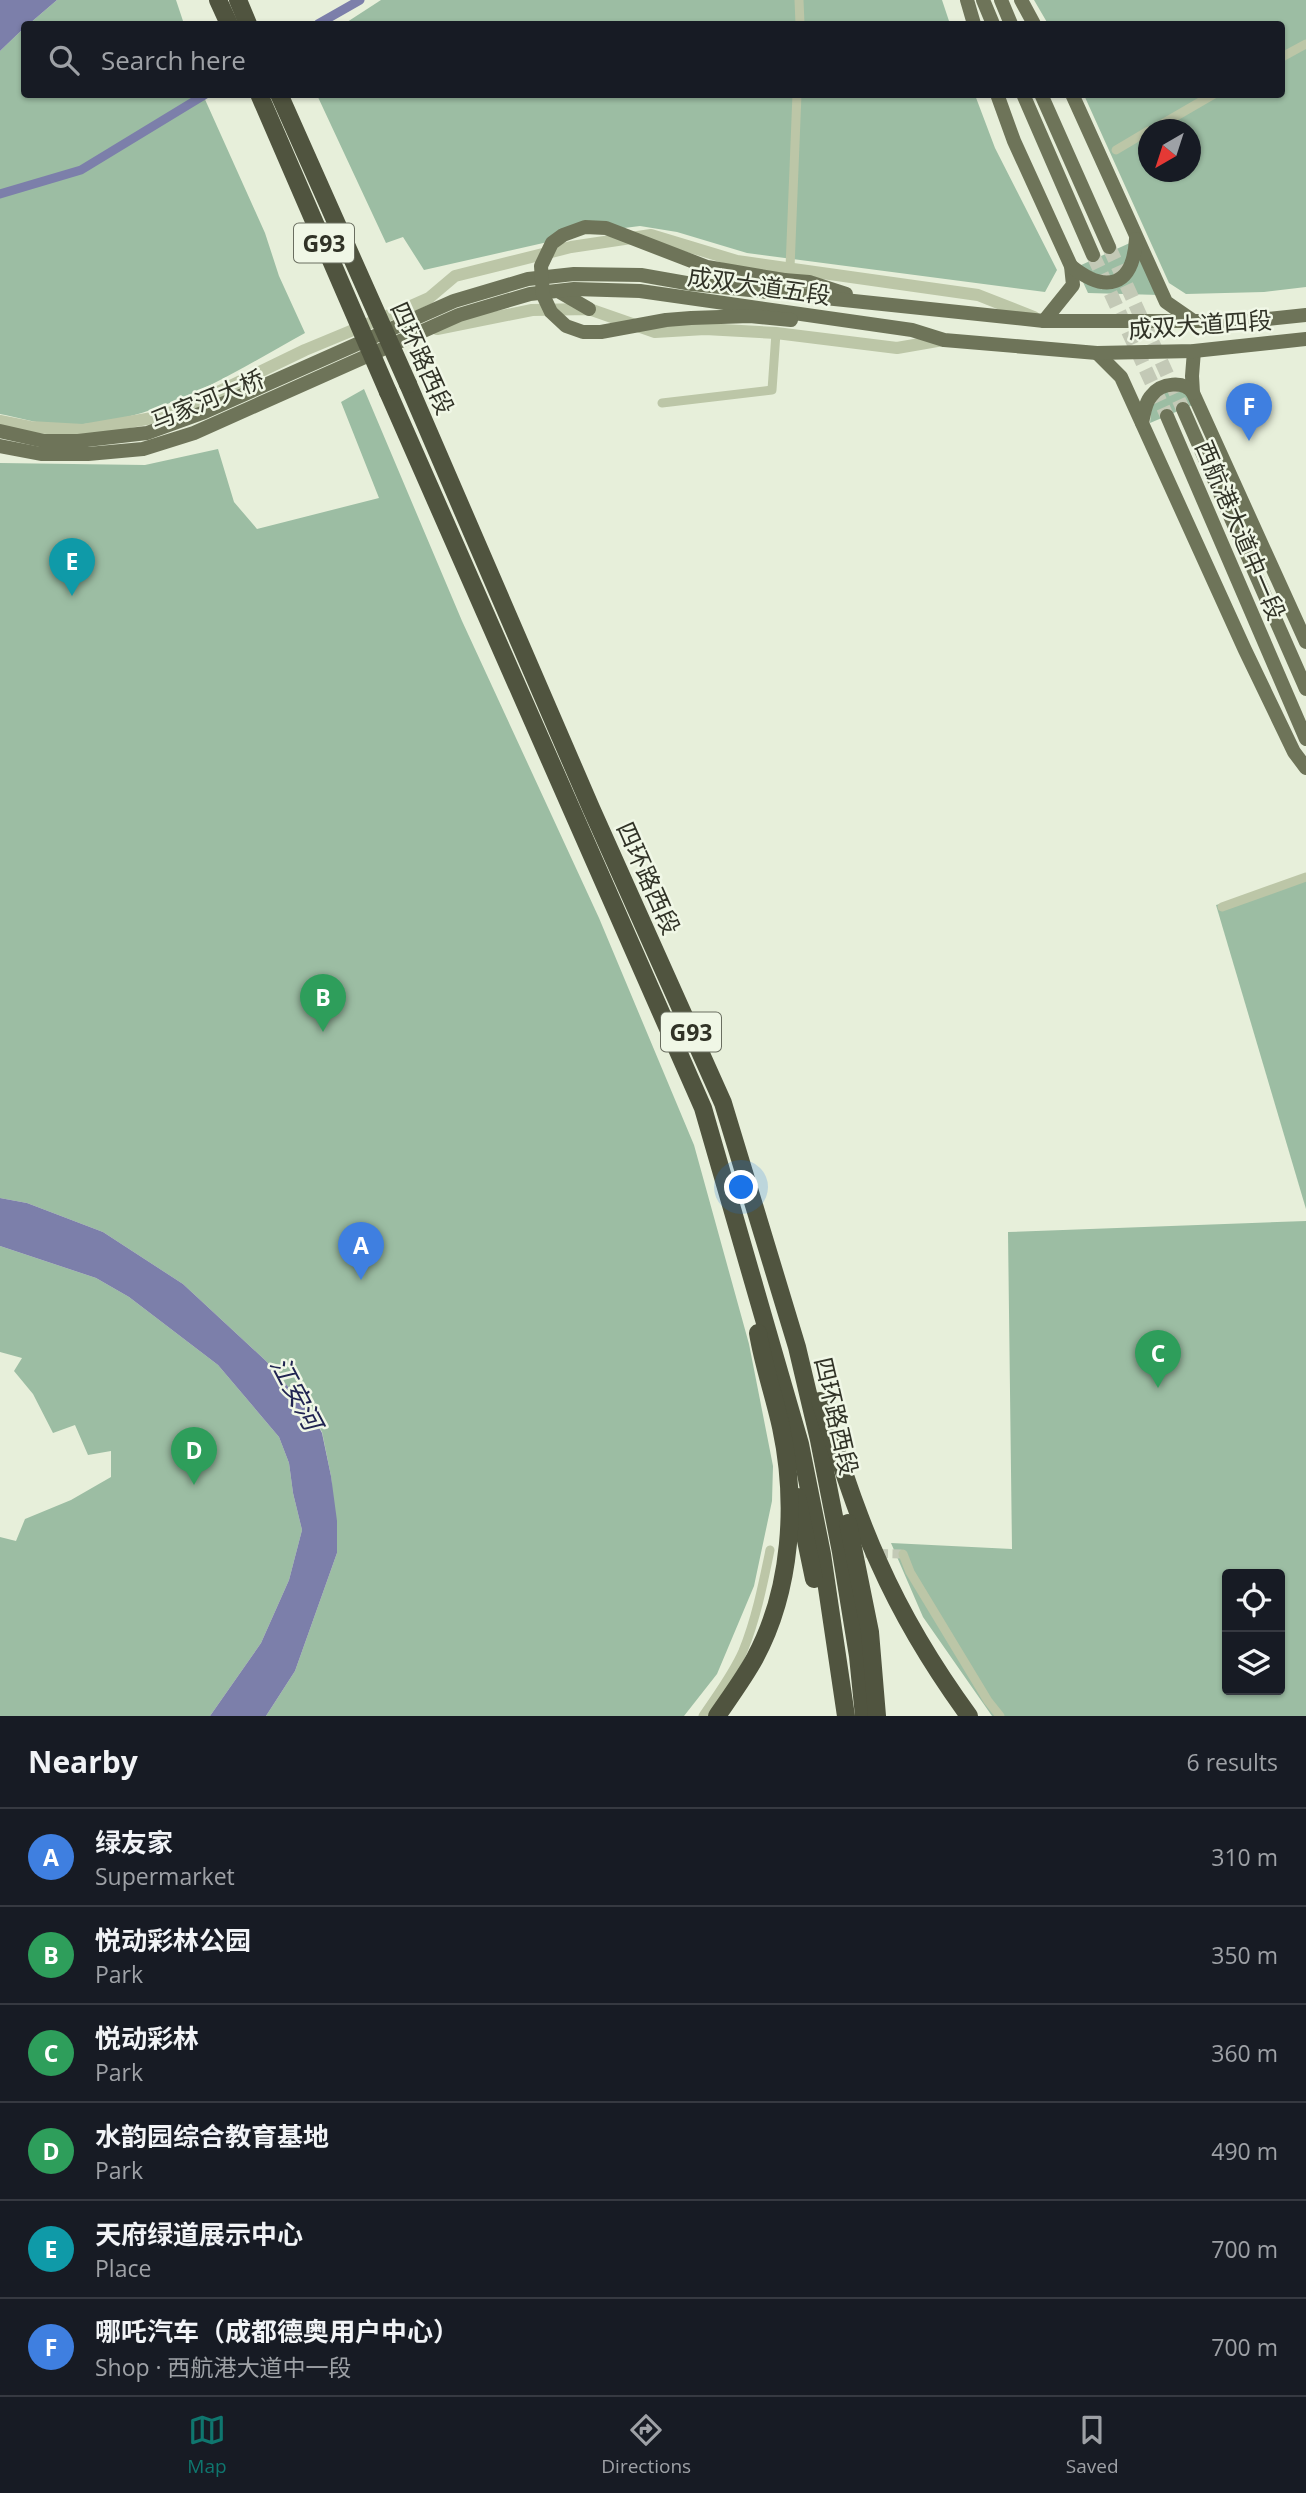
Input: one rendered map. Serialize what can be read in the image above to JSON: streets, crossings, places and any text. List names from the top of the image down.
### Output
{
  "streets": {
    "highway": ["G93", "四环路西段"],
    "main road": [
      "成双大道五段",
      "成双大道四段",
      "马家河大桥",
      "西航港大道中一段"
    ]
  },
  "crossings": [
    ["成双大道五段", "成双大道四段"],
    ["成双大道五段", "马家河大桥"]
  ],
  "water": ["江安河"],
  "north": "bottom left",
  "page": {
    "search": "Search here",
    "pins": [
      "F",
      "E",
      "B",
      "A",
      "C",
      "D"
    ],
    "heading": ["Nearby", "6 results"],
    "list": [
      {
        "mark": "A",
        "name": "绿友家",
        "note": "Supermarket",
        "value": "310 m"
      },
      {
        "mark": "B",
        "name": "悦动彩林公园",
        "note": "Park",
        "value": "350 m"
      },
      {
        "mark": "C",
        "name": "悦动彩林",
        "note": "Park",
        "value": "360 m"
      },
      {
        "mark": "D",
        "name": "水韵园综合教育基地",
        "note": "Park",
        "value": "490 m"
      },
      {
        "mark": "E",
        "name": "天府绿道展示中心",
        "note": "Place",
        "value": "700 m"
      },
      {
        "mark": "F",
        "name": "哪吒汽车（成都德奥用户中心）",
        "note": "Shop · 西航港大道中一段",
        "value": "700 m"
      }
    ],
    "nav": ["Map", "Directions", "Saved"]
  }
}
